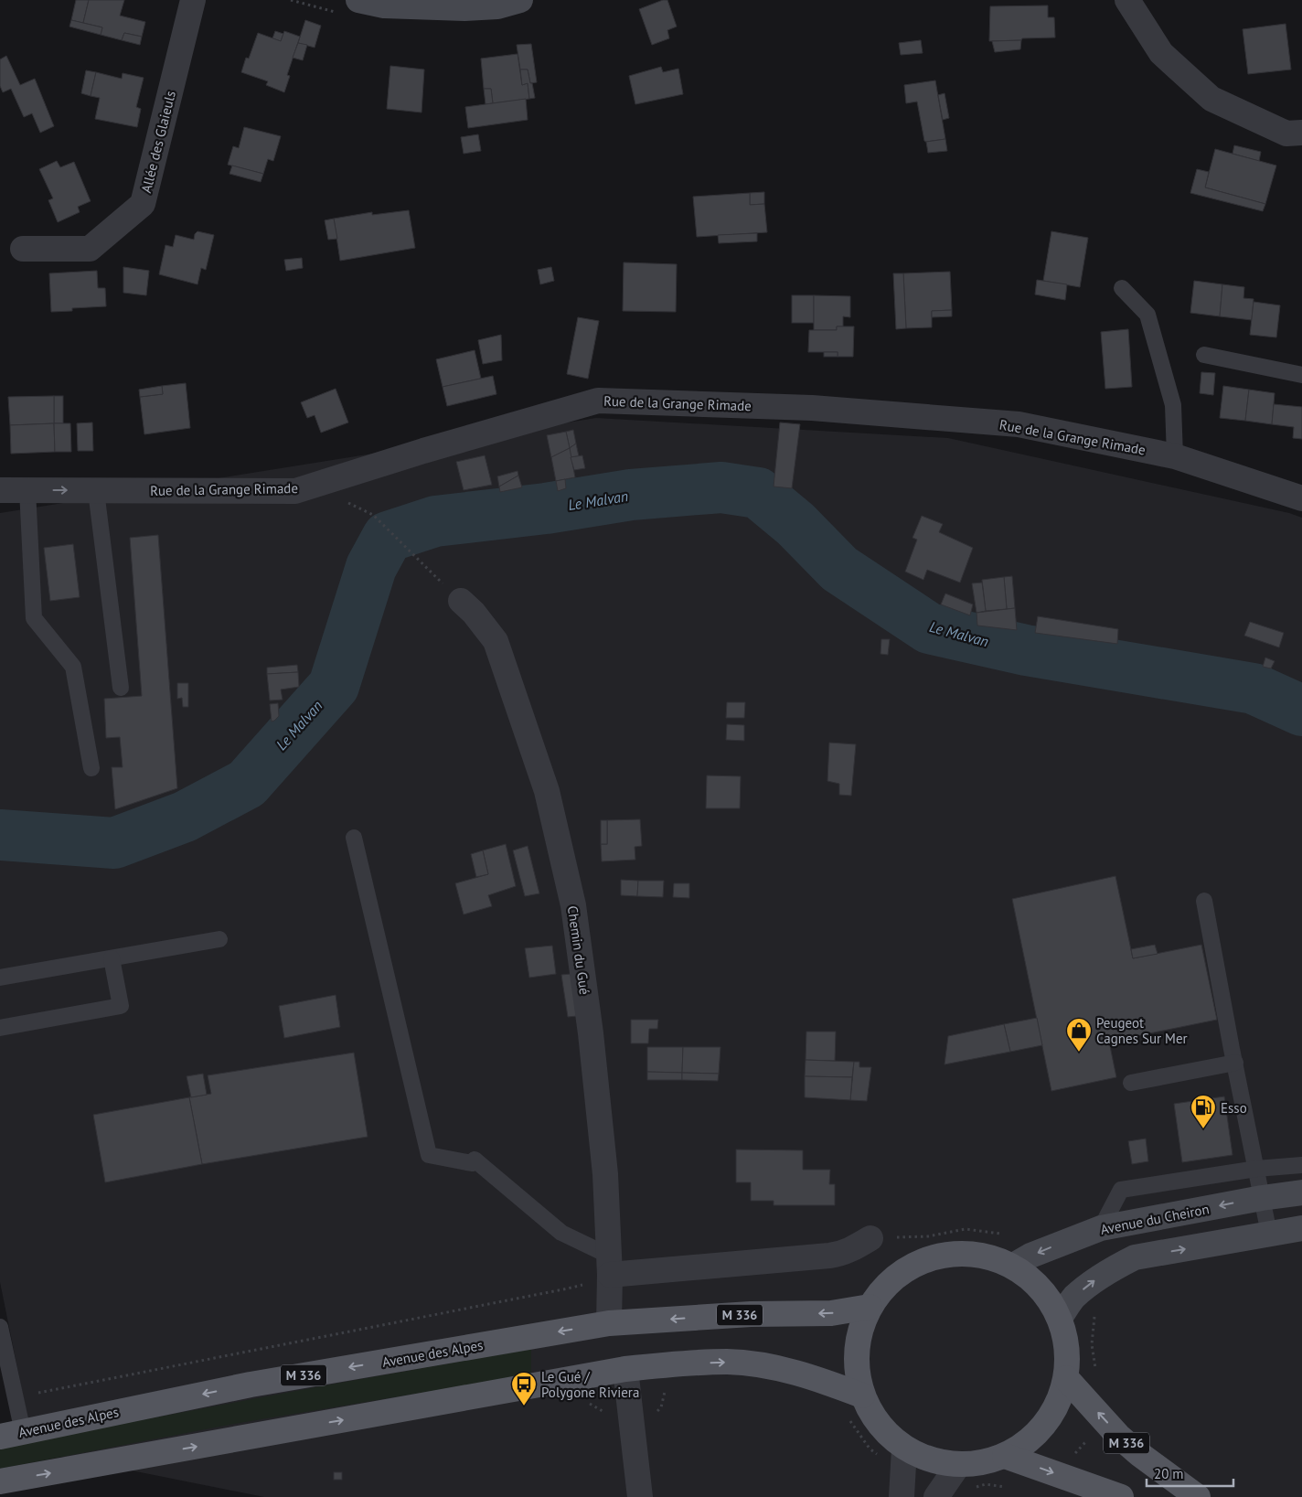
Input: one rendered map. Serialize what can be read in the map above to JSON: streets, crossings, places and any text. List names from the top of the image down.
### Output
{
  "streets": {
    "main road": ["Avenue du Cheiron", "M 336", "Avenue des Alpes"],
    "street": ["Allée des Glaieuls", "Rue de la Grange Rimade", "Chemin du Gué"]
  },
  "crossings": [
    ["Chemin du Gué", "Avenue des Alpes"]
  ],
  "water": ["Le Malvan"],
  "places": {
    "shop": ["Peugeot Cagnes Sur Mer"],
    "fuel station": ["Esso"],
    "bus stop": ["Le Gué / Polygone Riviera"]
  },
  "scale_bar": "20 m"
}
